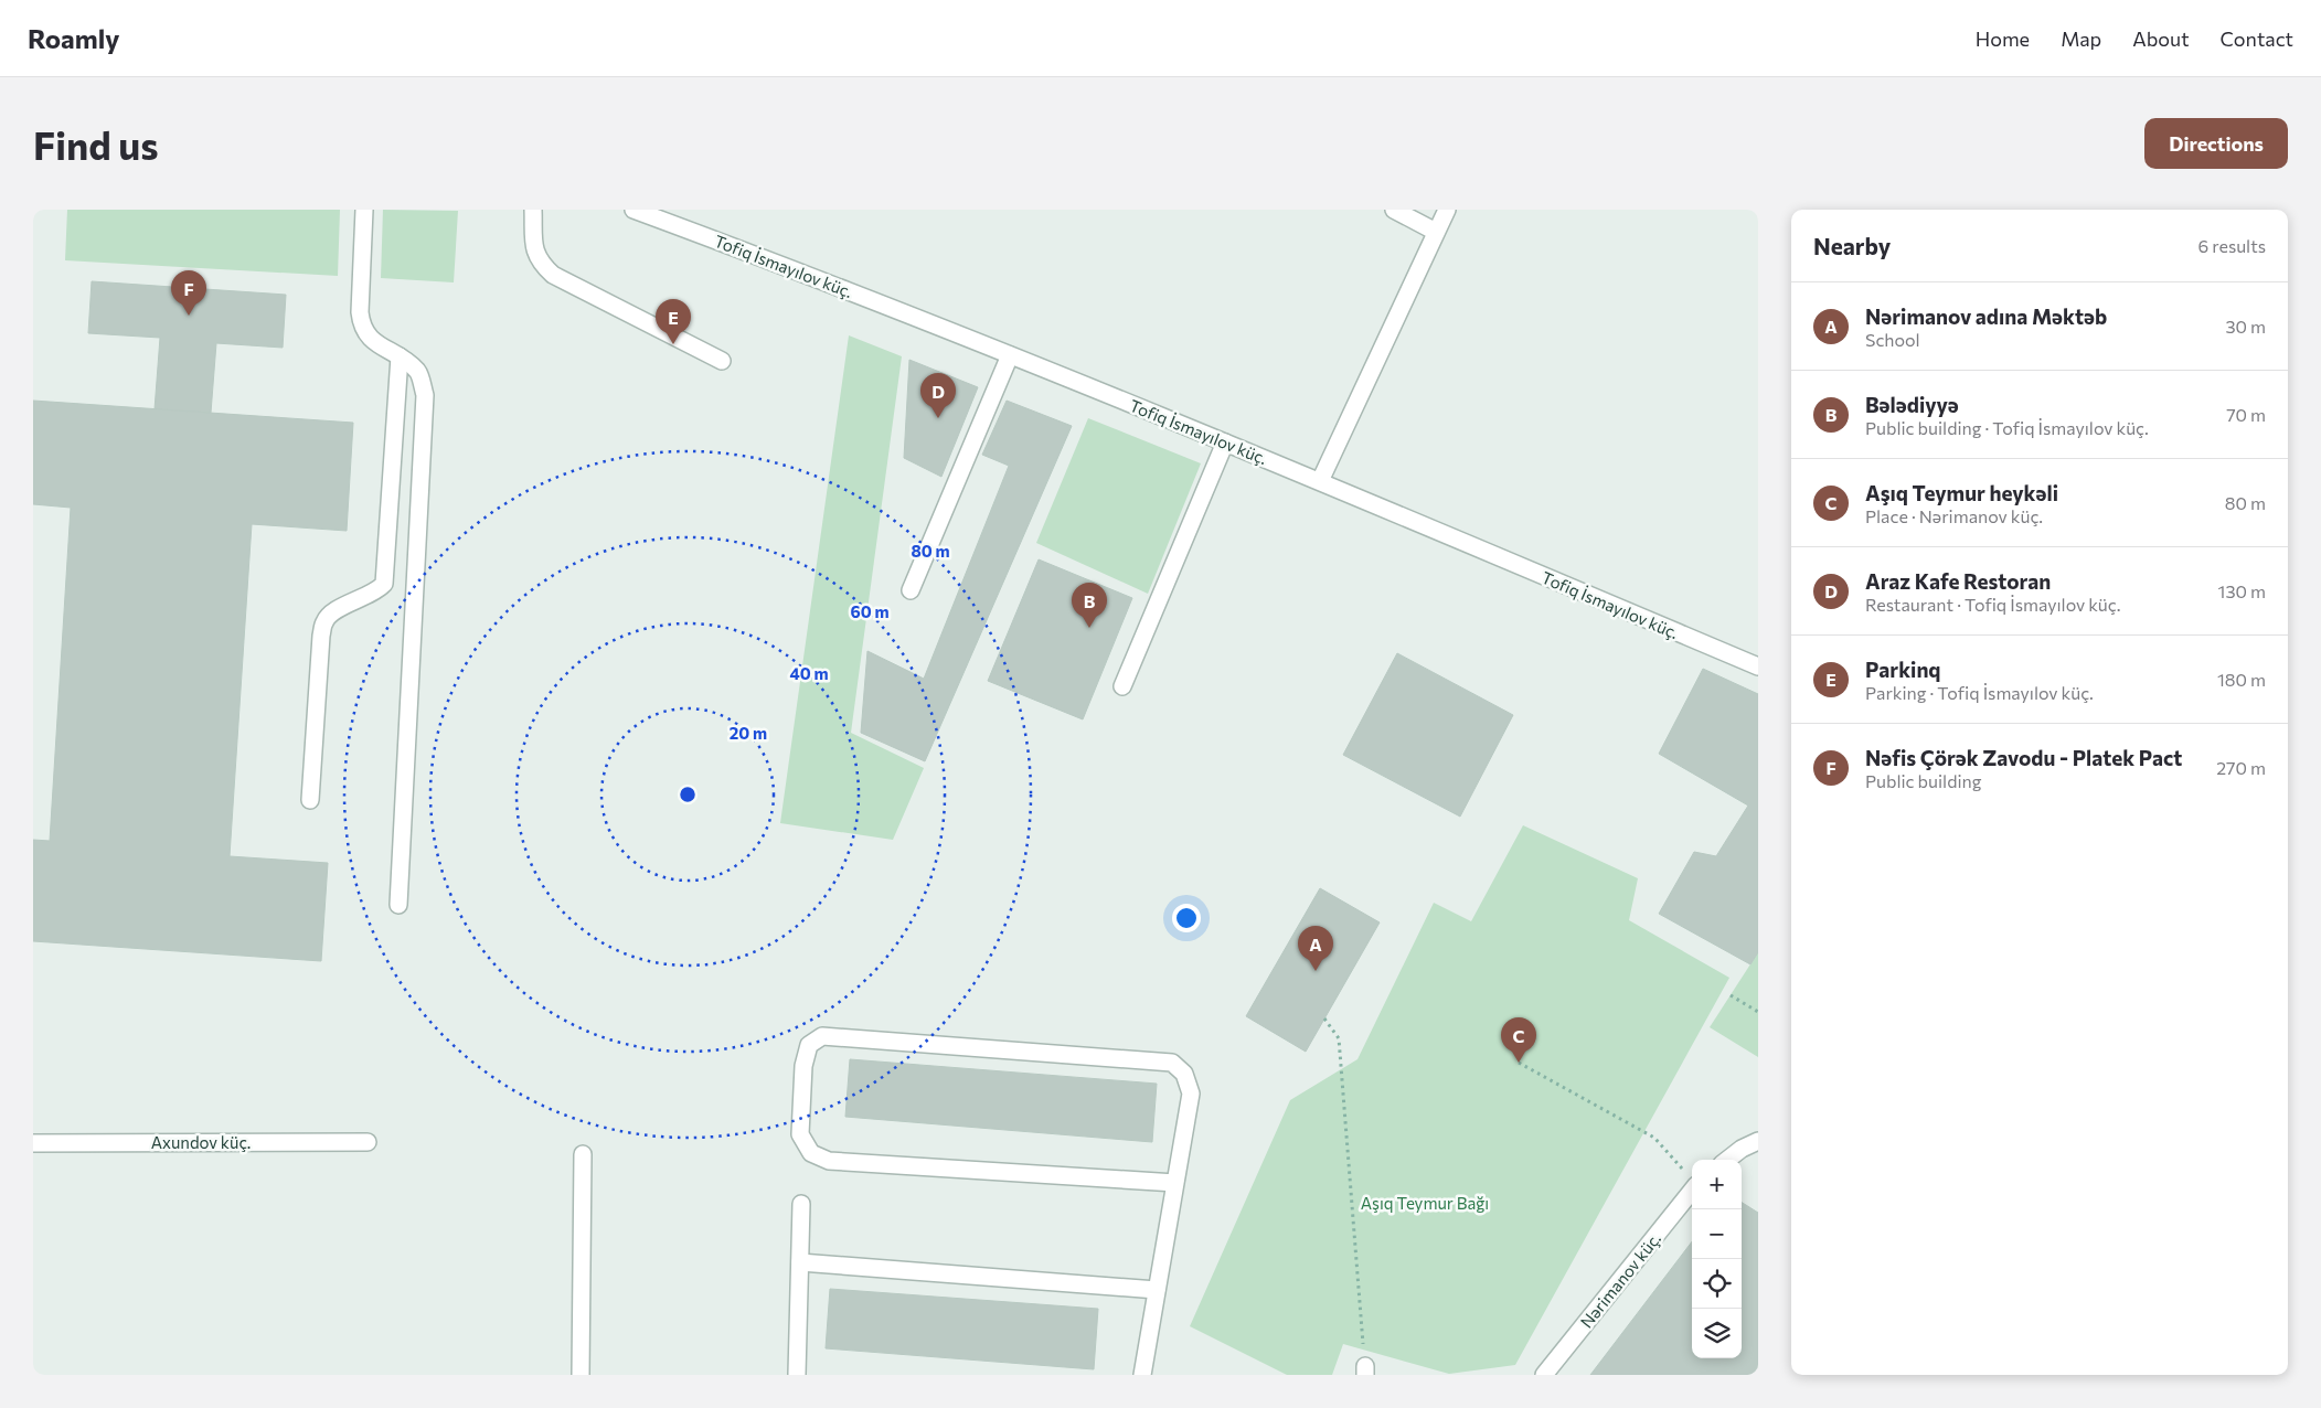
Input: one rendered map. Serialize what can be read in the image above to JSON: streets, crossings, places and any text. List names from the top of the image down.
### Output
{
  "streets": {
    "street": ["Tofiq İsmayılov küç.", "Axundov küç.", "Nərimanov küç."]
  },
  "parks": ["Aşıq Teymur Bağı"],
  "page": {
    "header": "Roamly",
    "nav": [
      "Home",
      "Map",
      "About",
      "Contact"
    ],
    "buttons": "Directions",
    "title": "Find us",
    "heading": ["Nearby", "6 results"],
    "pins": [
      "F",
      "E",
      "D",
      "B",
      "A",
      "C"
    ],
    "list": [
      {
        "mark": "A",
        "name": "Nərimanov adına Məktəb",
        "note": "School",
        "value": "30 m"
      },
      {
        "mark": "B",
        "name": "Bələdiyyə",
        "note": "Public building · Tofiq İsmayılov küç.",
        "value": "70 m"
      },
      {
        "mark": "C",
        "name": "Aşıq Teymur heykəli",
        "note": "Place · Nərimanov küç.",
        "value": "80 m"
      },
      {
        "mark": "D",
        "name": "Araz Kafe Restoran",
        "note": "Restaurant · Tofiq İsmayılov küç.",
        "value": "130 m"
      },
      {
        "mark": "E",
        "name": "Parkinq",
        "note": "Parking · Tofiq İsmayılov küç.",
        "value": "180 m"
      },
      {
        "mark": "F",
        "name": "Nəfis Çörək Zavodu - Platek Pact",
        "note": "Public building",
        "value": "270 m"
      }
    ],
    "map_buttons": ["+", "−"]
  },
  "rings": [
    "80 m",
    "60 m",
    "40 m",
    "20 m"
  ]
}
